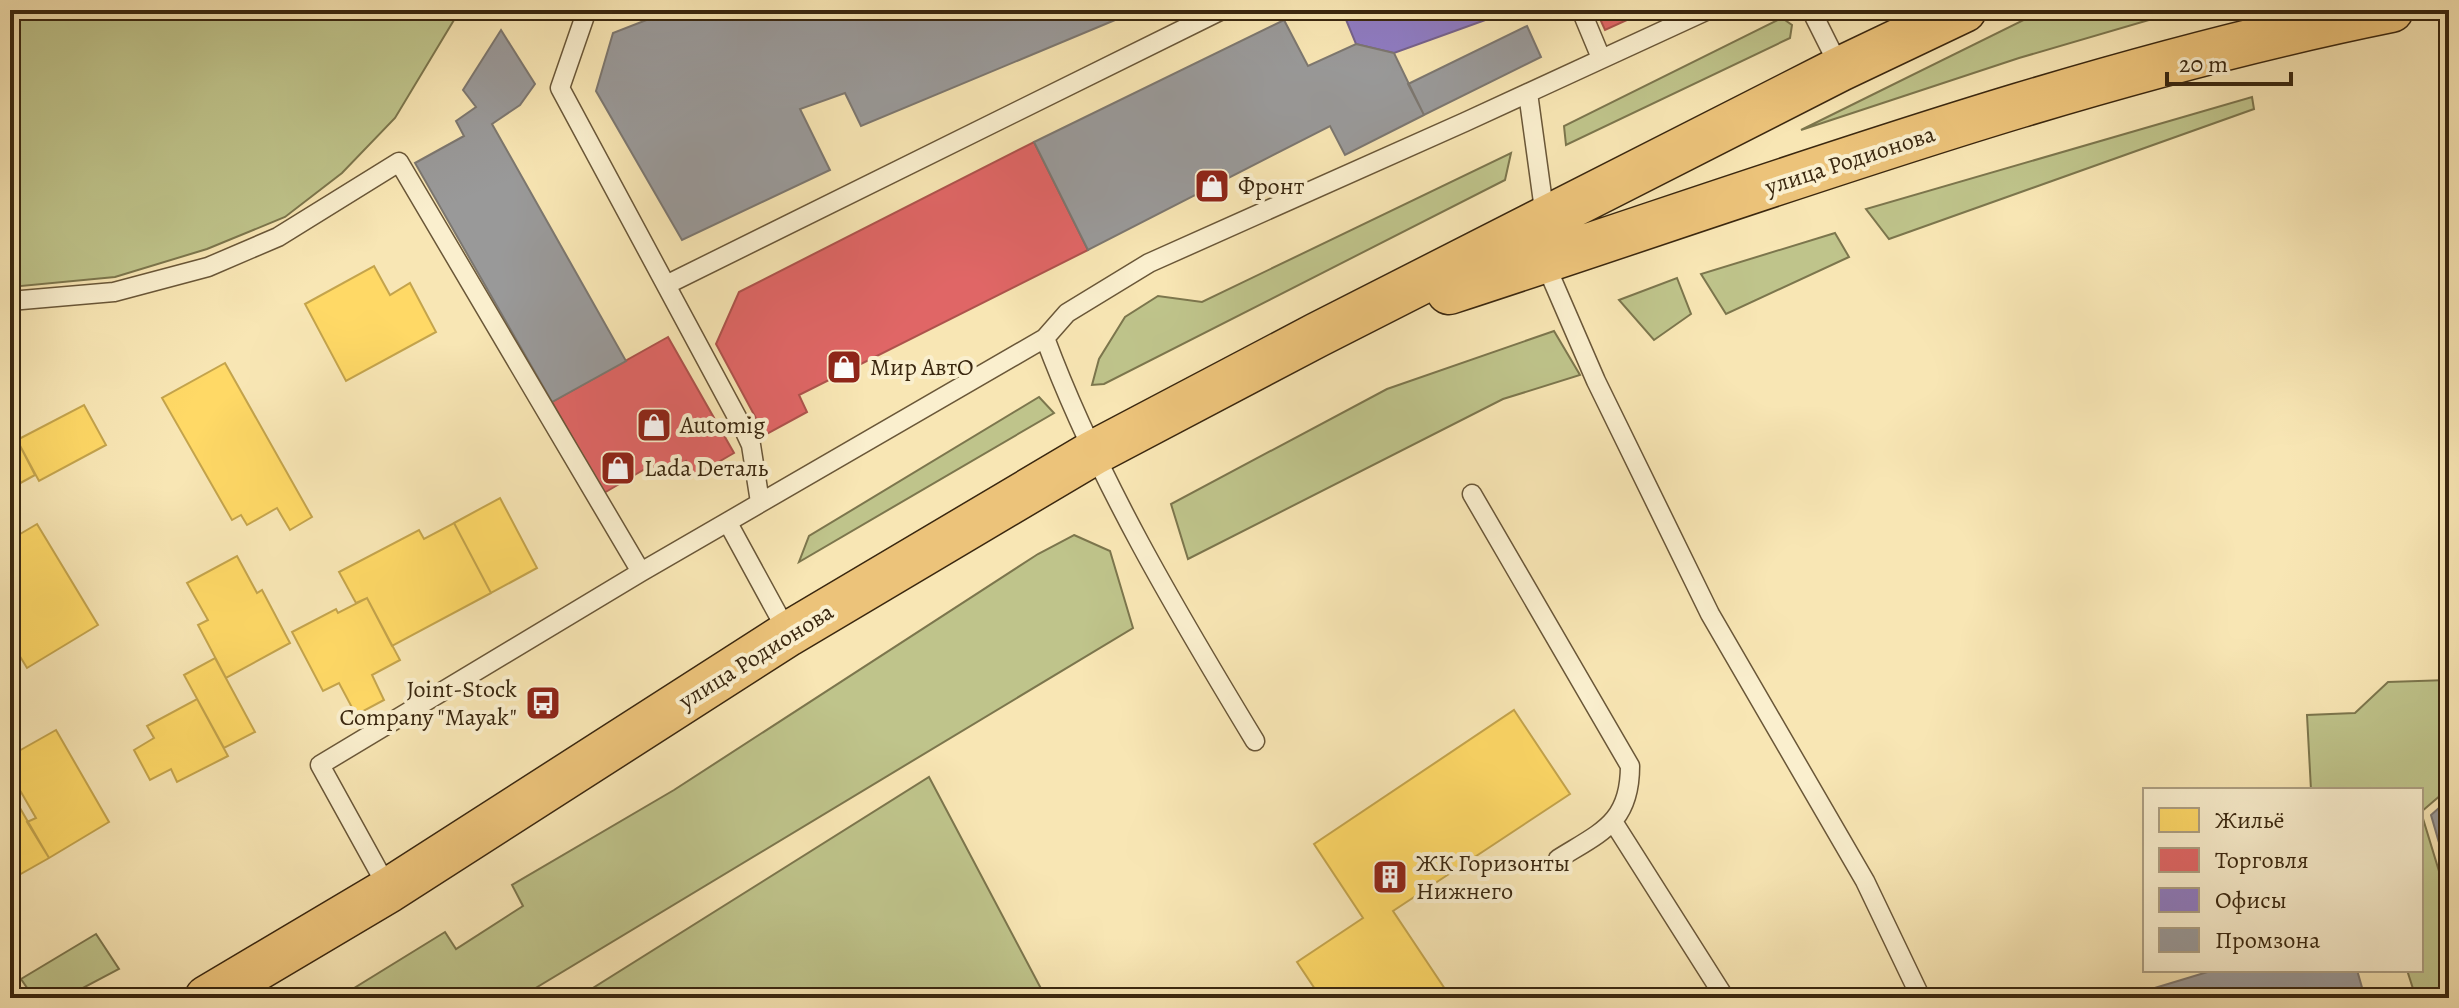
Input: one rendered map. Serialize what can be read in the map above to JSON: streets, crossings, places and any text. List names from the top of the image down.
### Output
{
  "streets": {
    "main road": ["улица Родионова"]
  },
  "places": {
    "shop": [
      "Фронт",
      "Мир АвтО",
      "Automig",
      "Lada Dеталь"
    ],
    "bus stop": ["Joint-Stock Company \"Mayak\""],
    "building": ["ЖК Горизонты Нижнего"]
  },
  "legend": [
    "Жильё",
    "Торговля",
    "Офисы",
    "Промзона"
  ],
  "scale_bar": "20 m"
}
